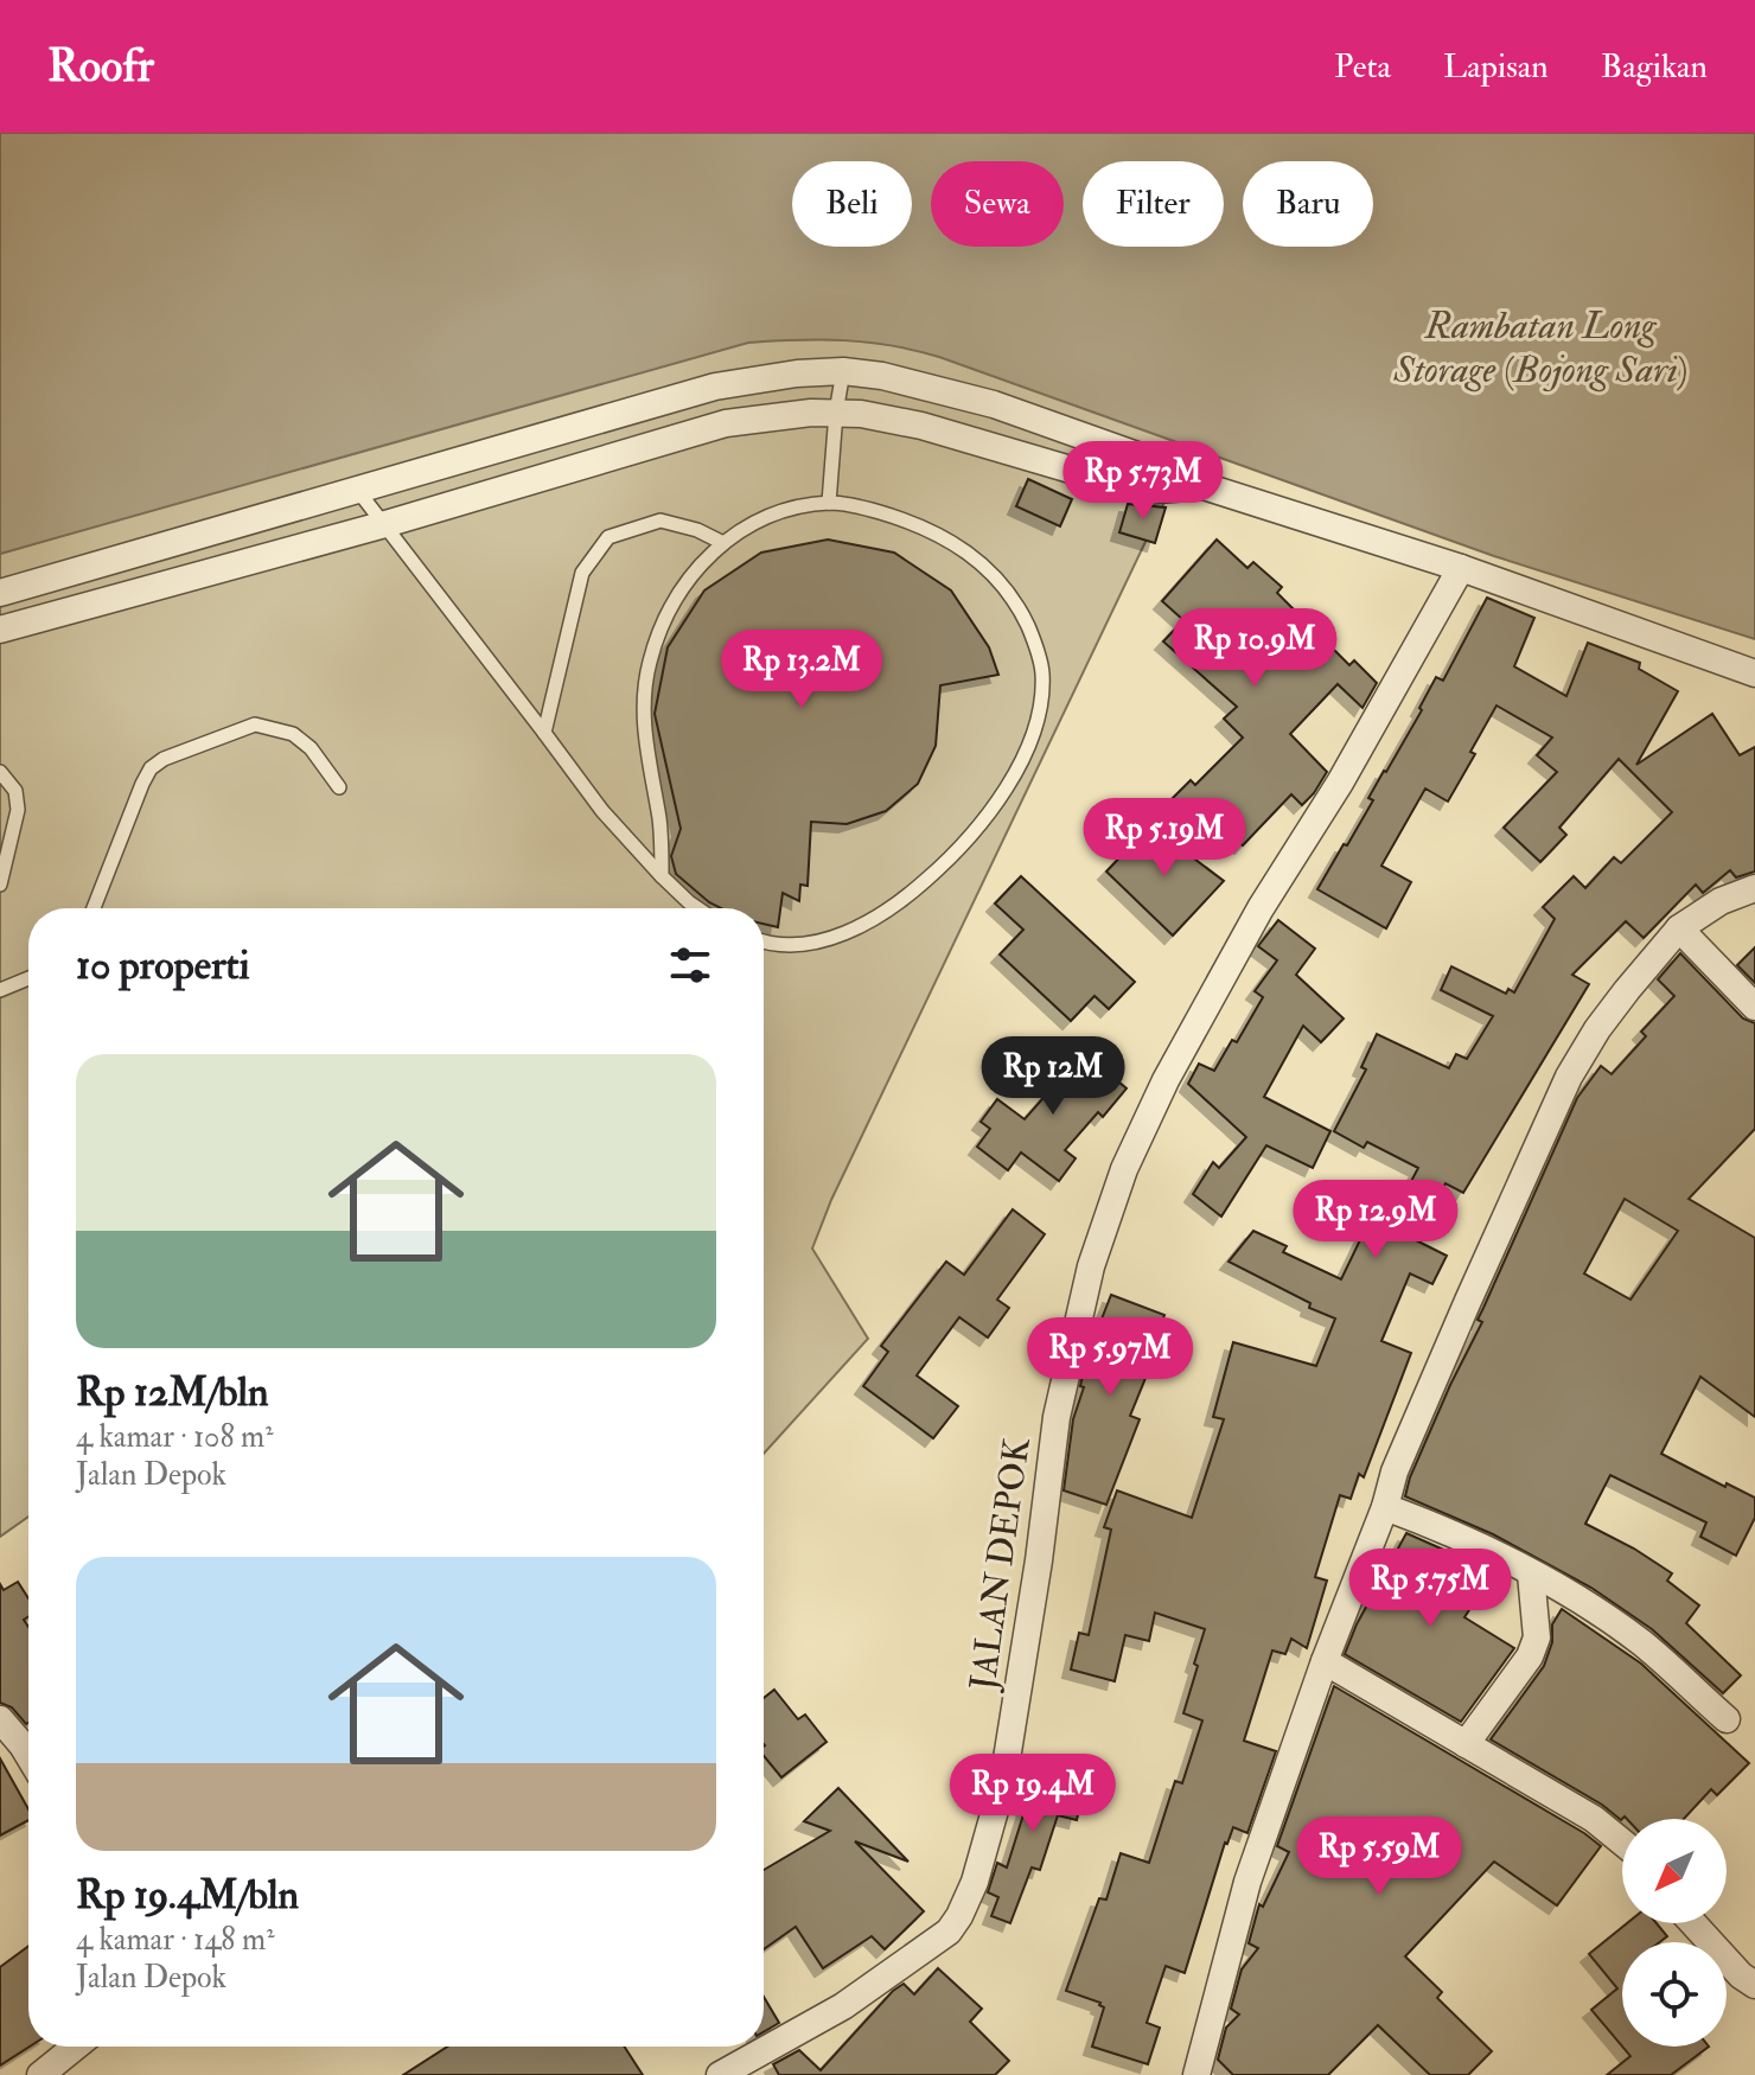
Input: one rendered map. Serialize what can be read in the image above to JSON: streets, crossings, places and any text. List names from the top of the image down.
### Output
{
  "streets": {
    "street": ["JALAN DEPOK"]
  },
  "water": ["Rambatan Long Storage (Bojong Sari)"],
  "north": "bottom left",
  "page": {
    "header": "Roofr",
    "nav": ["Peta", "Lapisan", "Bagikan"],
    "chip": [
      "Beli",
      "Sewa",
      "Filter",
      "Baru"
    ],
    "price": [
      "Rp 5.73M",
      "Rp 10.9M",
      "Rp 13.2M",
      "Rp 5.19M",
      "Rp 12M",
      "Rp 12.9M",
      "Rp 5.97M",
      "Rp 5.75M",
      "Rp 19.4M",
      "Rp 5.59M"
    ],
    "heading": "10 properti",
    "list": [
      {
        "name": "Rp 12M/bln",
        "note": "4 kamar · 108 m² · Jalan Depok"
      },
      {
        "name": "Rp 19.4M/bln",
        "note": "4 kamar · 148 m² · Jalan Depok"
      }
    ]
  }
}
